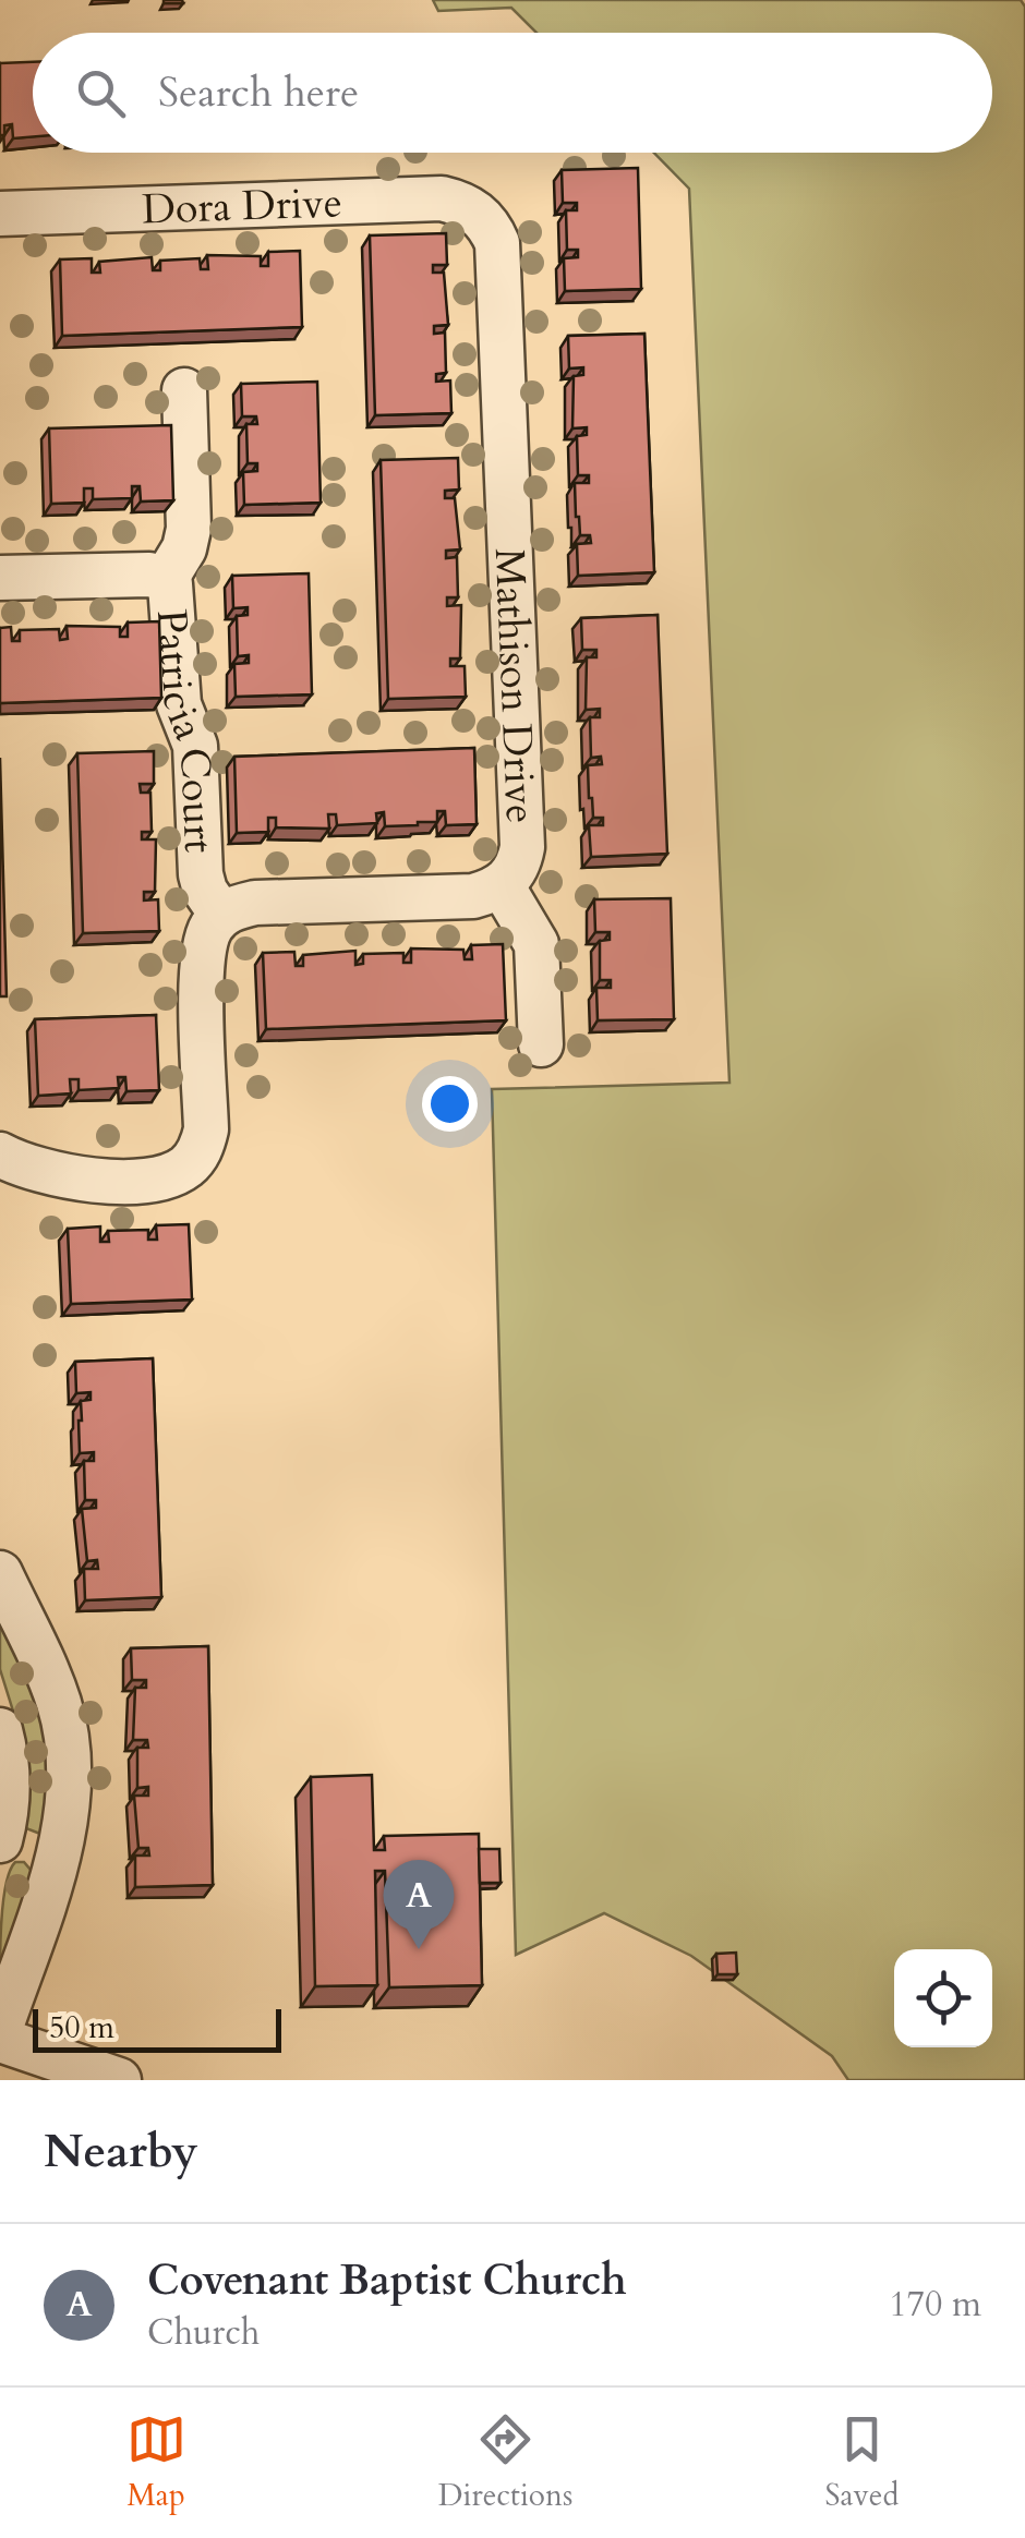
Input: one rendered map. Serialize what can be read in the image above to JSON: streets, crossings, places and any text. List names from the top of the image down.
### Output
{
  "streets": {
    "street": ["Dora Drive", "Mathison Drive", "Patricia Court"]
  },
  "crossings": [
    ["Dora Drive", "Mathison Drive"]
  ],
  "scale_bar": "50 m",
  "page": {
    "search": "Search here",
    "pins": "A",
    "scale": "50 m",
    "heading": "Nearby",
    "list": [
      {
        "mark": "A",
        "name": "Covenant Baptist Church",
        "note": "Church",
        "value": "170 m"
      }
    ],
    "nav": ["Map", "Directions", "Saved"]
  }
}
